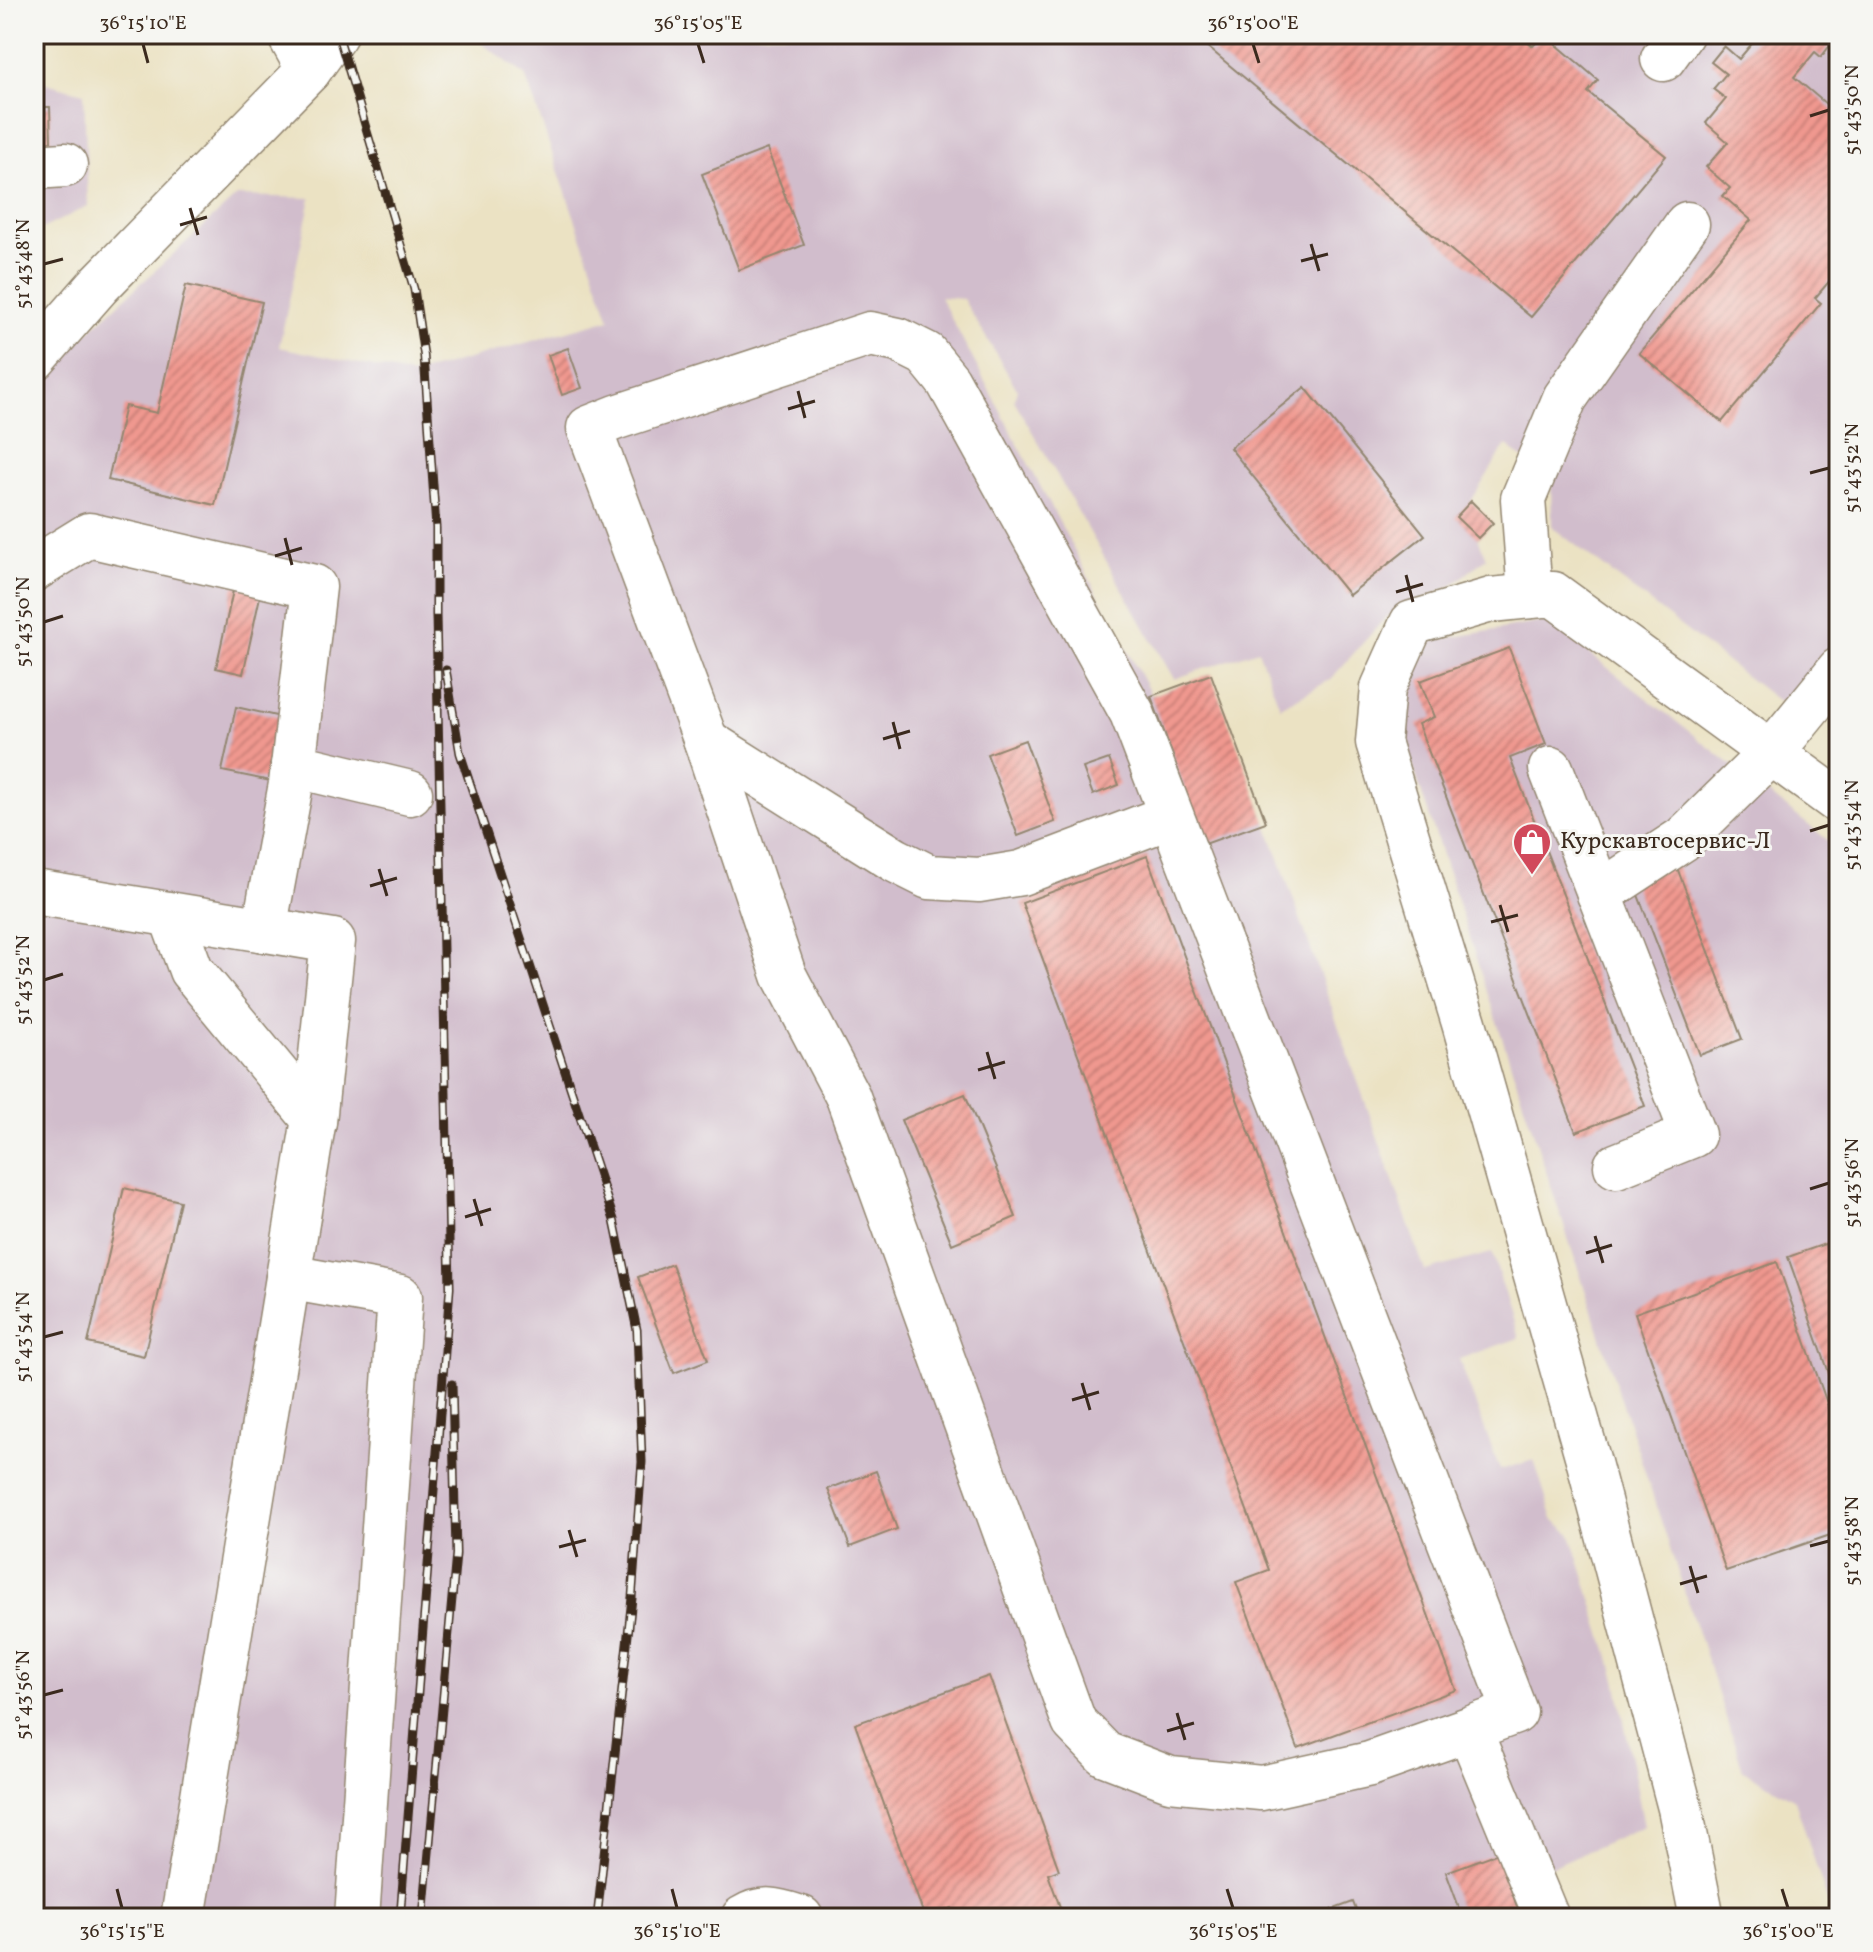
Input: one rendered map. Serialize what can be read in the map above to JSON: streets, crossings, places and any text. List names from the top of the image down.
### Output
{
  "places": {
    "shop": ["Курскавтосервис-Л"]
  },
  "coordinates": [
    "36°15'10\"E",
    "36°15'05\"E",
    "36°15'00\"E",
    "51°43'50\"N",
    "51°43'48\"N",
    "51°43'52\"N",
    "51°43'54\"N",
    "51°43'56\"N",
    "51°43'58\"N",
    "36°15'15\"E"
  ]
}
